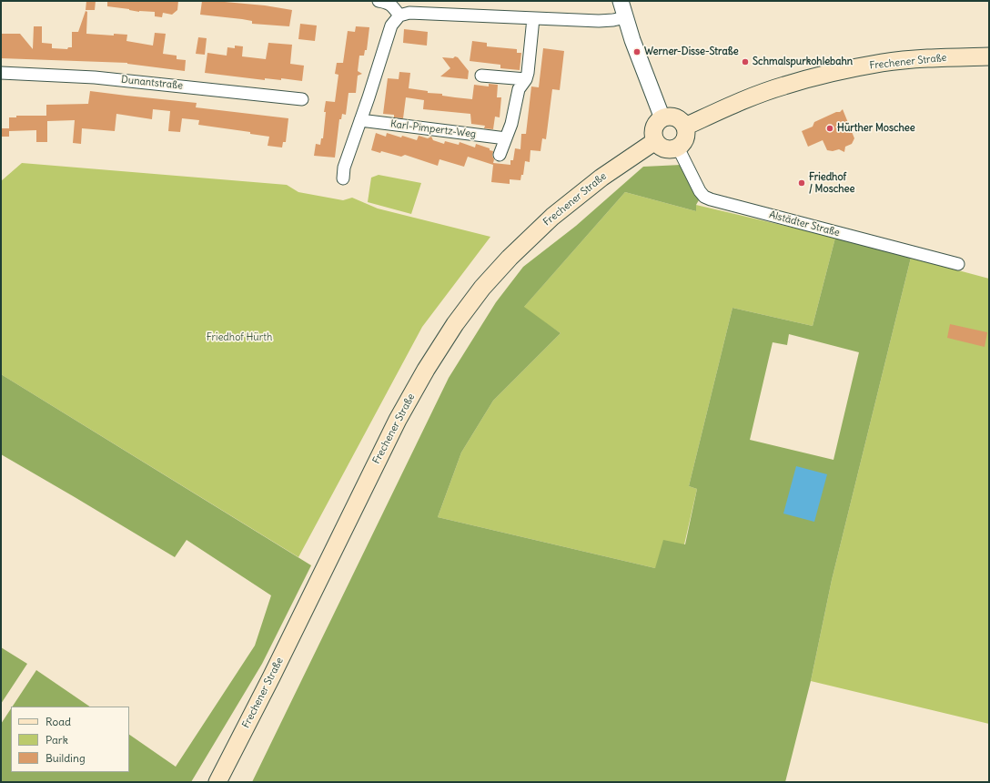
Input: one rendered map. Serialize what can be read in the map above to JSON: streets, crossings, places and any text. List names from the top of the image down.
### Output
{
  "streets": {
    "main road": ["Frechener Straße"],
    "street": ["Dunantstraße", "Karl-Pimpertz-Weg", "Alstädter Straße"]
  },
  "crossings": [
    ["Frechener Straße", "Alstädter Straße"]
  ],
  "parks": ["Friedhof Hürth"],
  "places": [
    "Werner-Disse-Straße",
    "Schmalspurkohlebahn",
    "Hürther Moschee",
    "Friedhof / Moschee"
  ],
  "legend": ["Road", "Park", "Building"]
}
